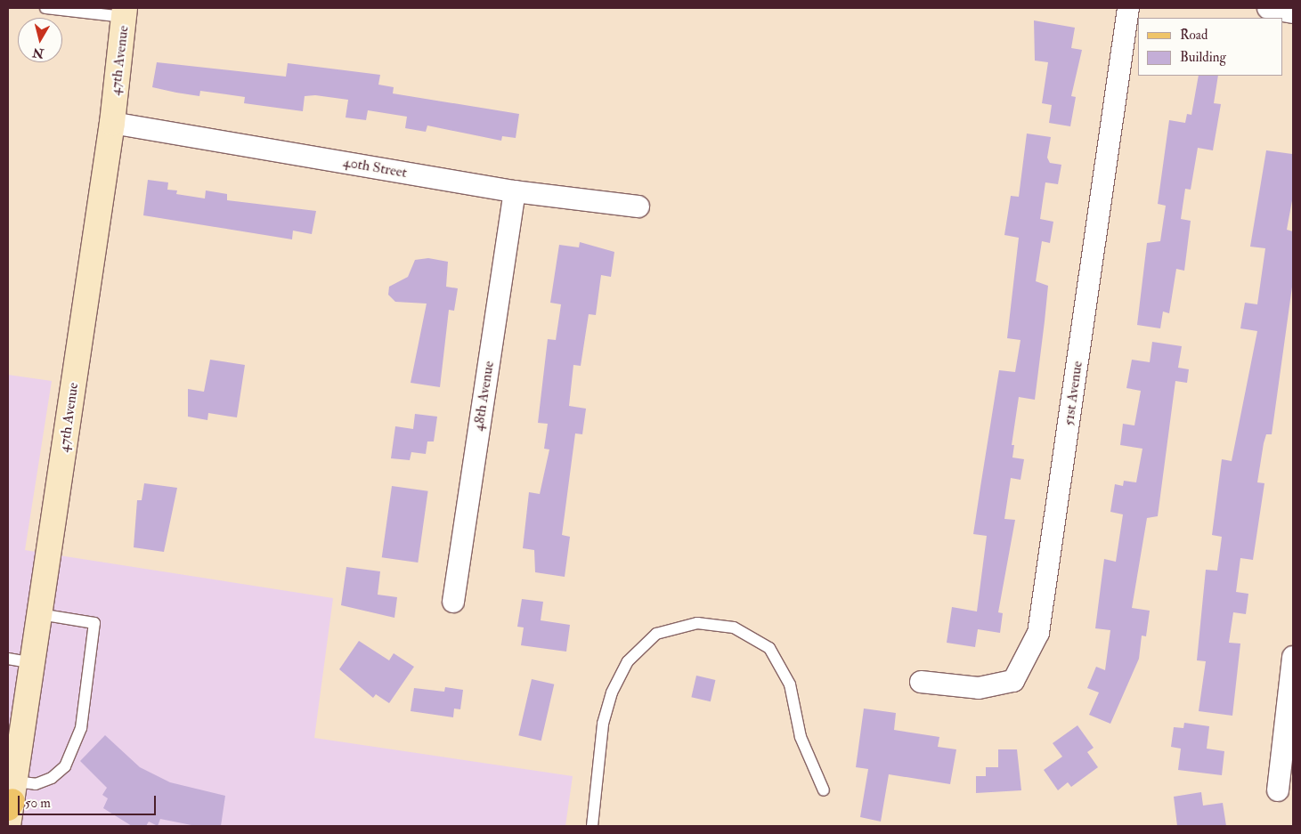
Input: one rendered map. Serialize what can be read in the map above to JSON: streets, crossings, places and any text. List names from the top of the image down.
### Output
{
  "streets": {
    "street": [
      "47th Avenue",
      "40th Street",
      "51st Avenue",
      "48th Avenue"
    ]
  },
  "crossings": [
    ["47th Avenue", "40th Street"],
    ["40th Street", "48th Avenue"]
  ],
  "legend": ["Road", "Building"],
  "scale_bar": "50 m",
  "north": "bottom"
}
